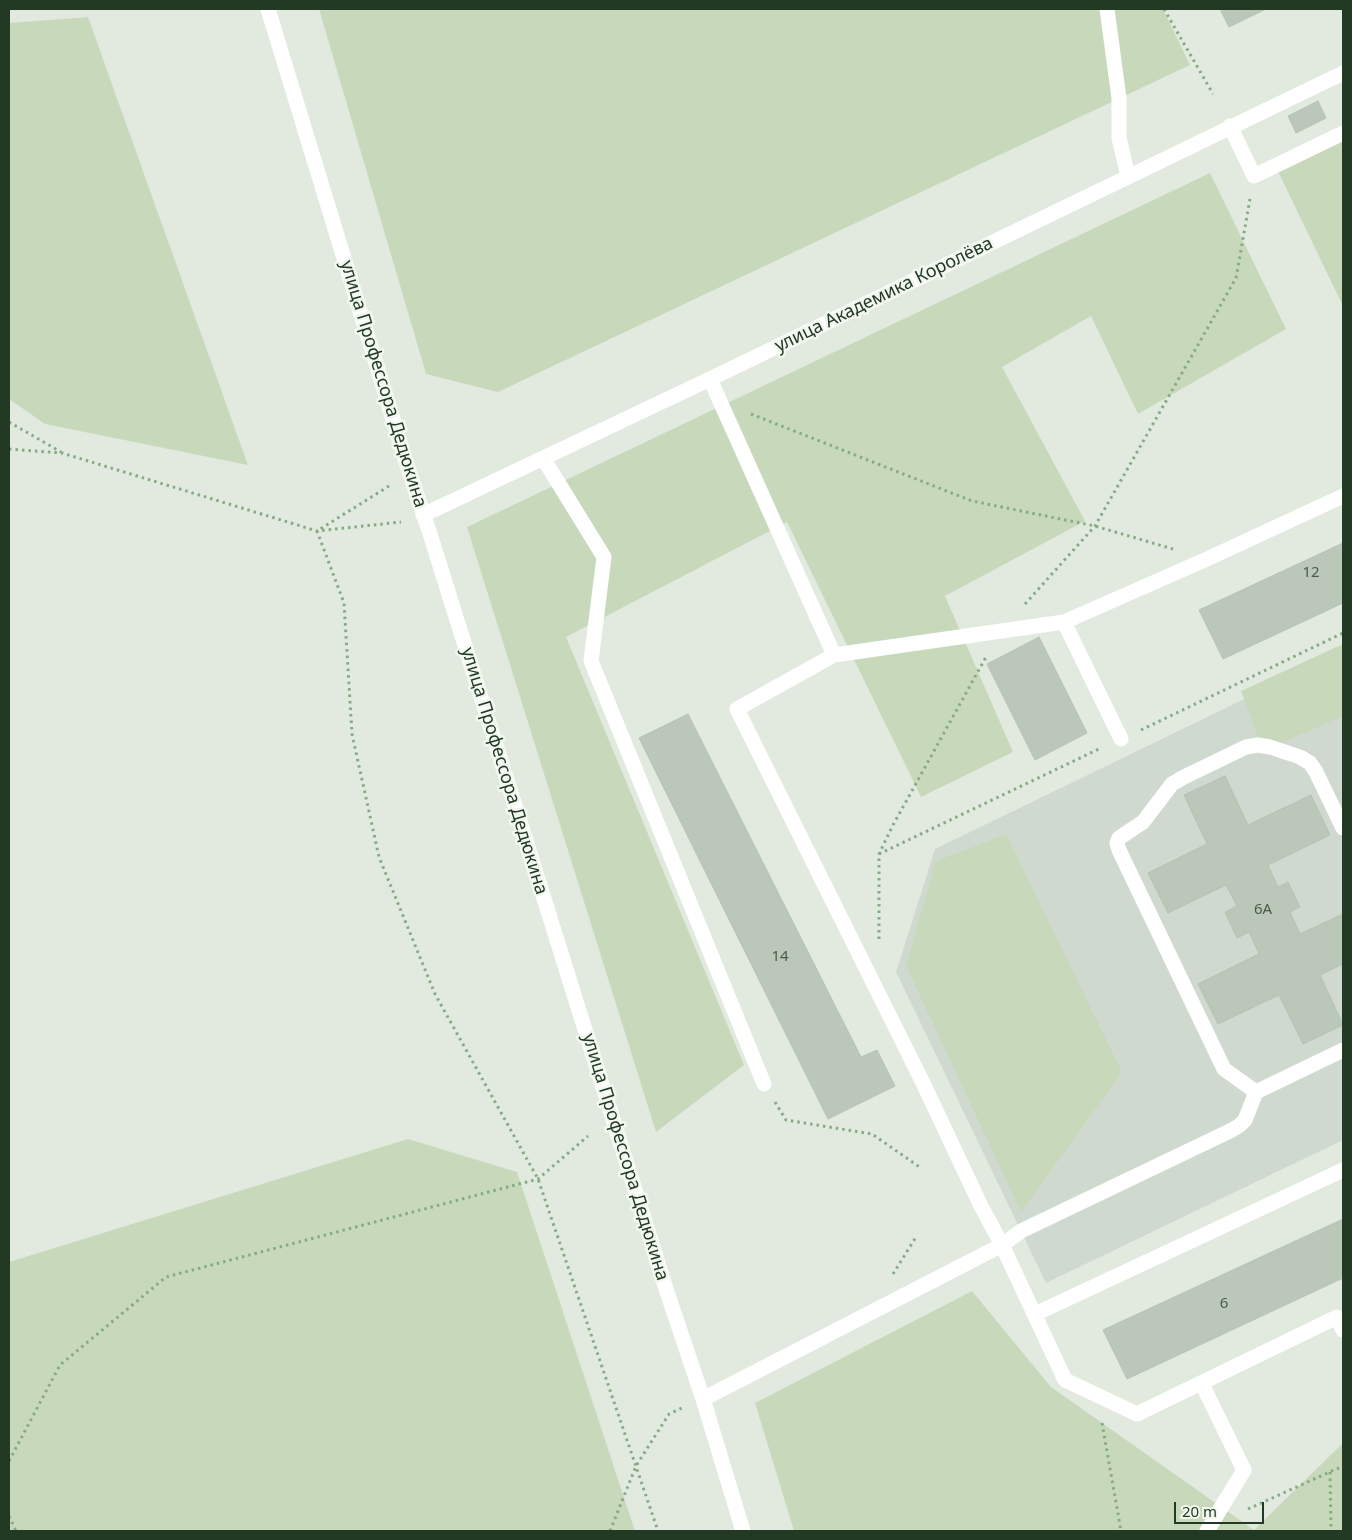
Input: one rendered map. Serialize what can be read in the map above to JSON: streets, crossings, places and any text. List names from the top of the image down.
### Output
{
  "streets": {
    "street": ["улица Академика Королёва", "улица Профессора Дедюкина"]
  },
  "crossings": [
    ["улица Академика Королёва", "улица Профессора Дедюкина"]
  ],
  "house_numbers": [
    "12",
    "6А",
    "14",
    "6"
  ],
  "scale_bar": "20 m"
}
